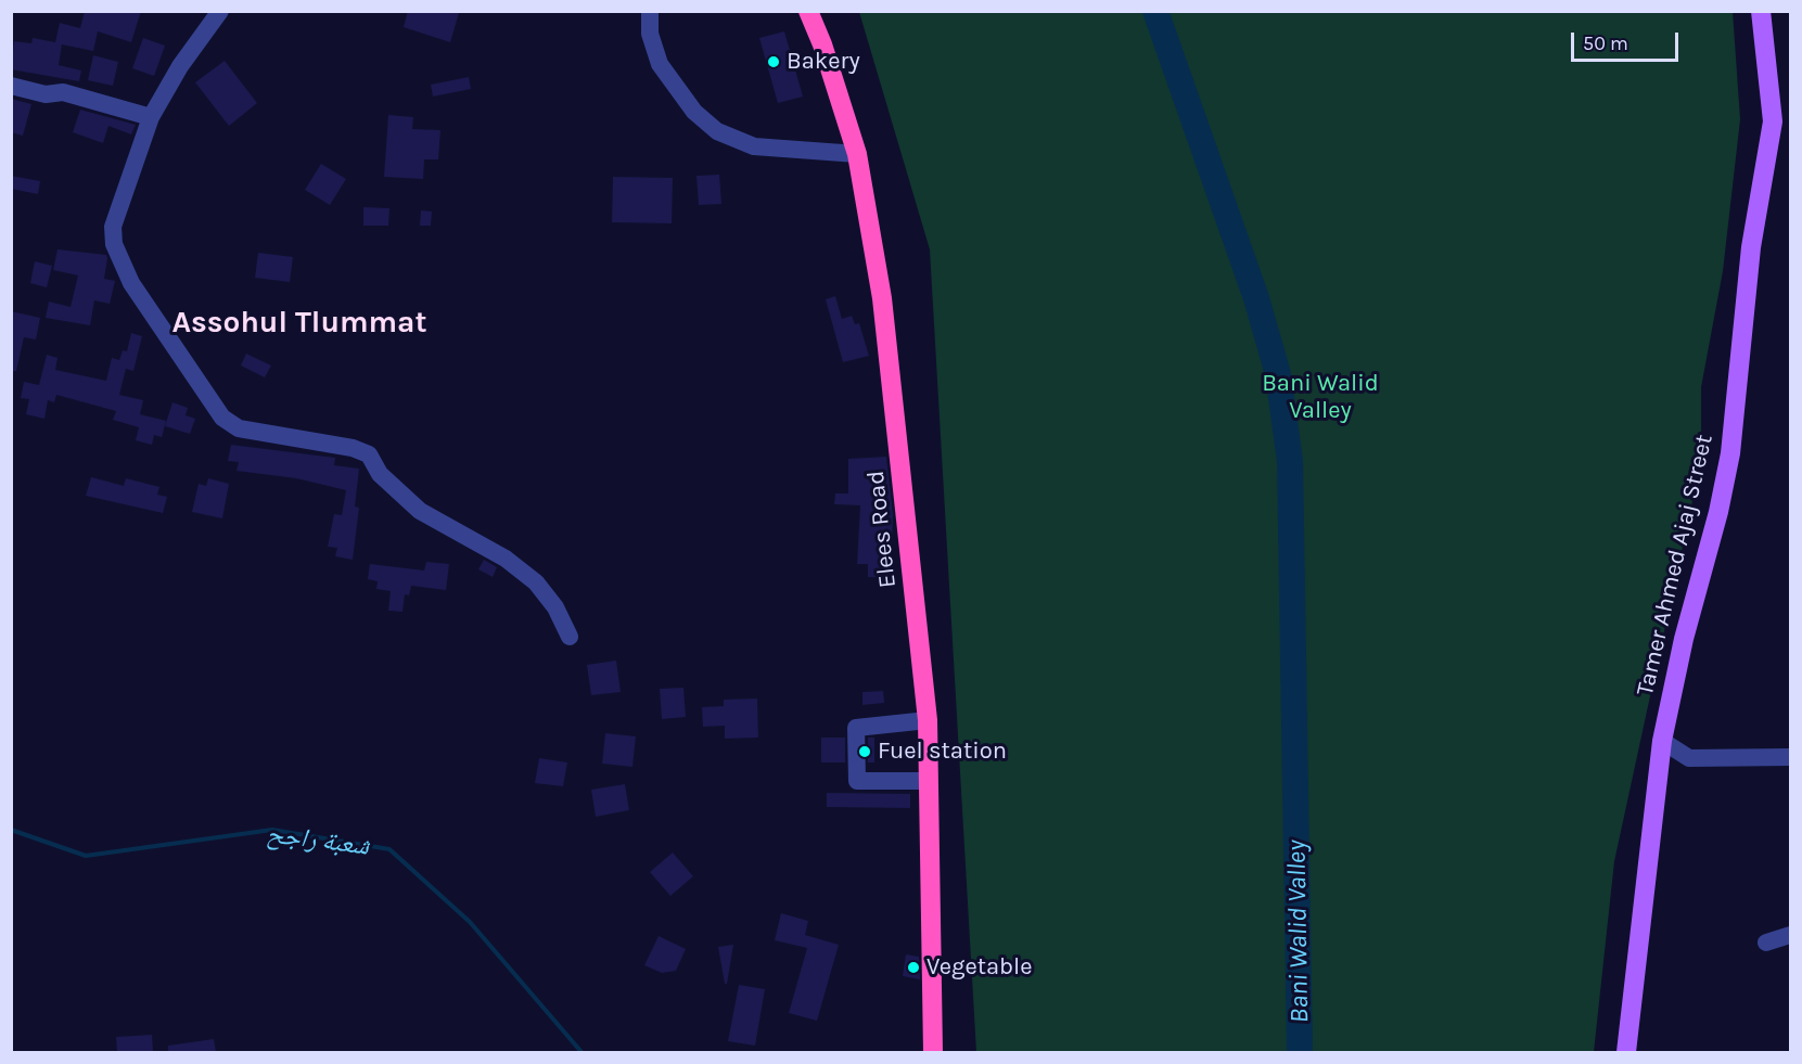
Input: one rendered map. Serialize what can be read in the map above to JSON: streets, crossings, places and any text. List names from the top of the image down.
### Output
{
  "streets": {
    "highway": ["Elees Road"],
    "main road": ["Tamer Ahmed Ajaj Street"]
  },
  "districts": ["Assohul Tlummat"],
  "water": ["شعبة راجح", "Bani Walid Valley"],
  "parks": ["Bani Walid Valley"],
  "places": ["Bakery", "Fuel station", "Vegetable"],
  "scale_bar": "50 m"
}
